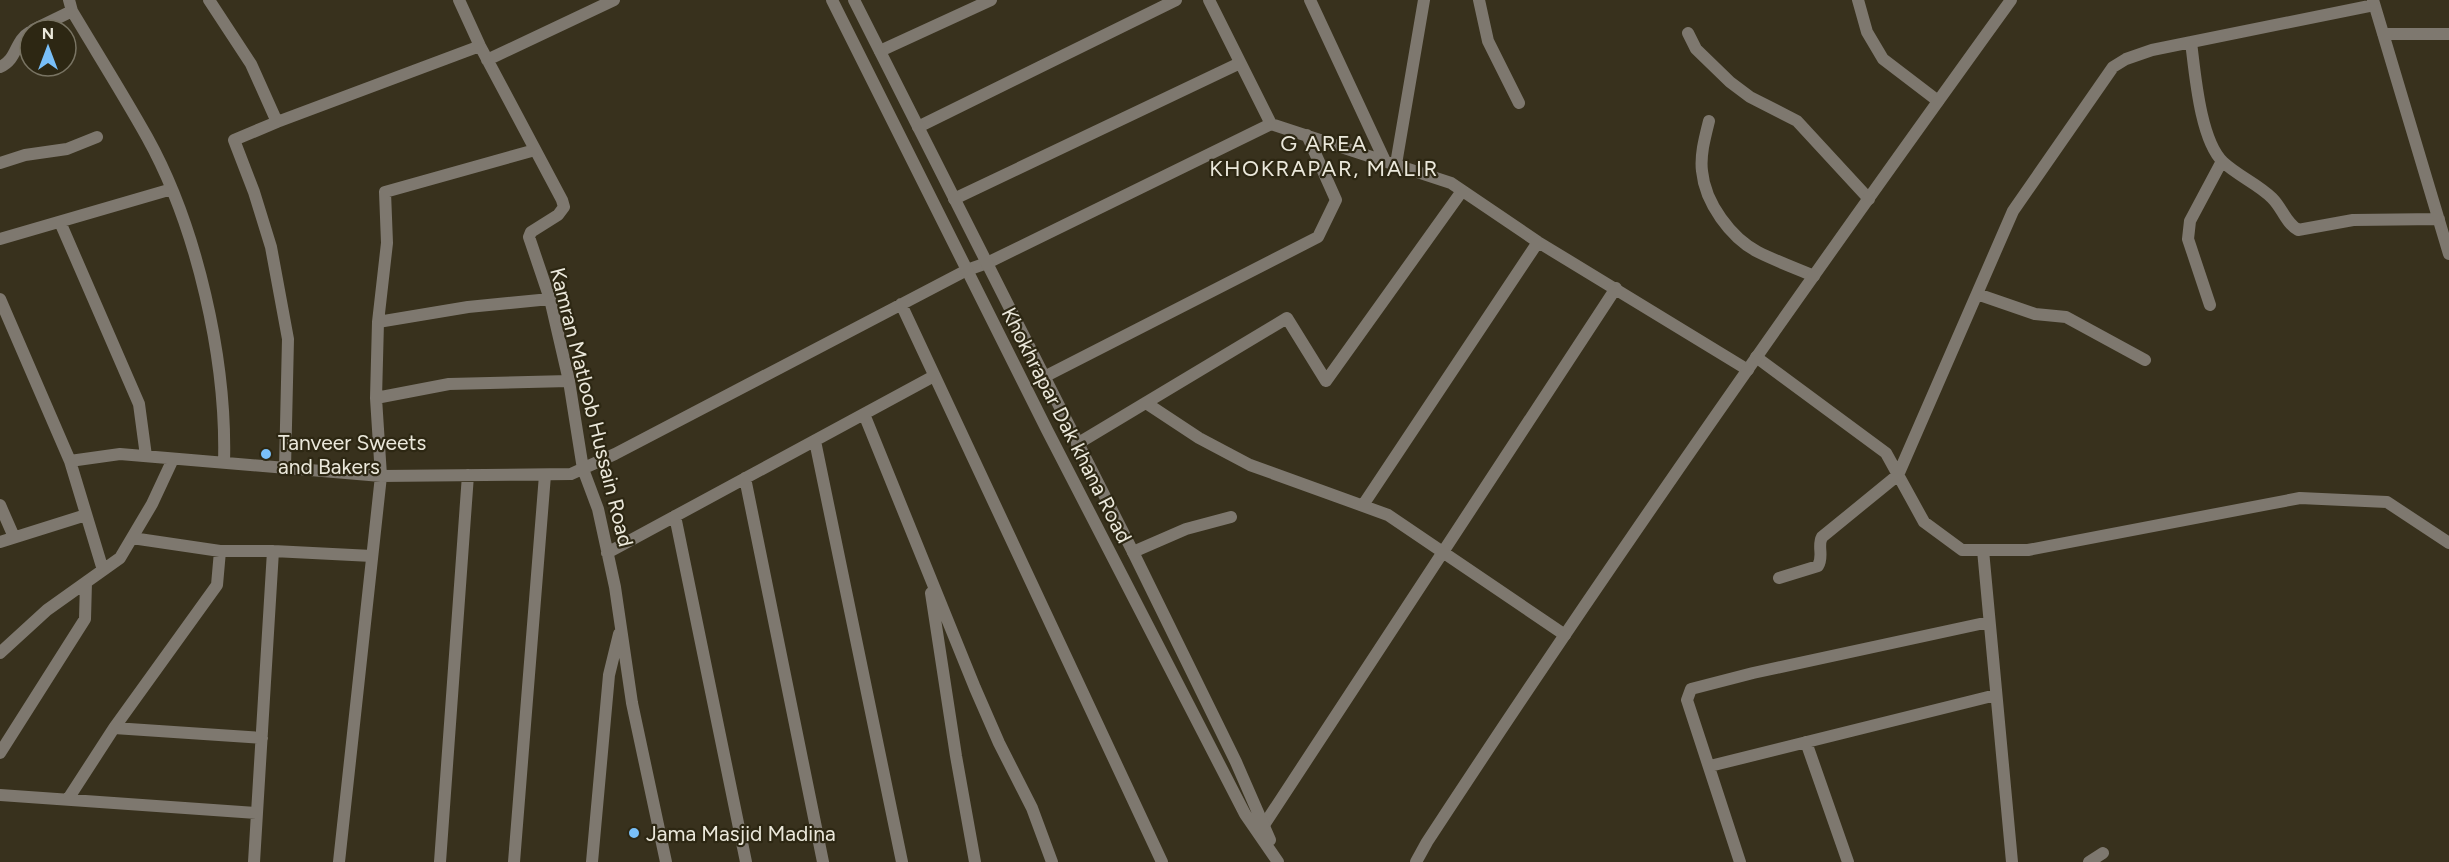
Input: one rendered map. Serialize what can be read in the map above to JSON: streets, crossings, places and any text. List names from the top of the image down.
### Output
{
  "streets": {
    "street": ["Kamran Matloob Hussain Road", "Khokhrapar Dak khana Road"]
  },
  "districts": ["G AREA KHOKRAPAR, MALIR"],
  "places": ["Tanveer Sweets and Bakers", "Jama Masjid Madina"],
  "north": "top"
}
